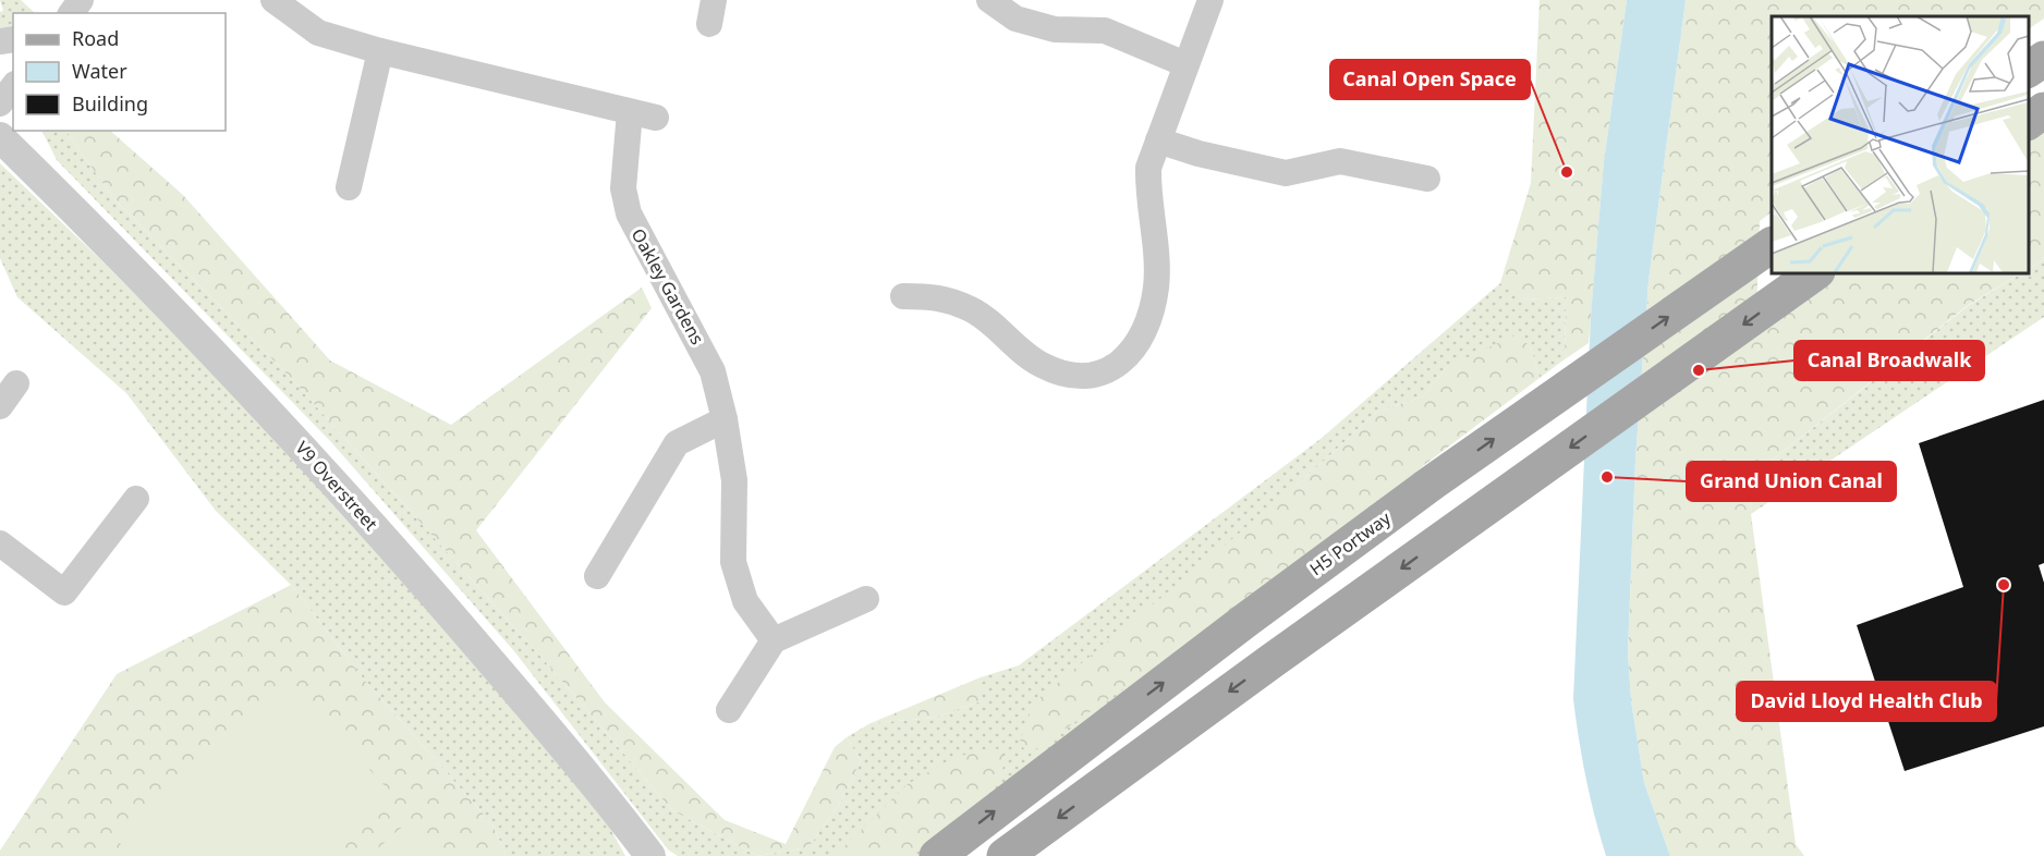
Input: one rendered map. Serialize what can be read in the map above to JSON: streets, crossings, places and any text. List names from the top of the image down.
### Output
{
  "streets": {
    "main road": ["H5 Portway"],
    "street": ["Oakley Gardens", "V9 Overstreet"]
  },
  "places": [
    "Canal Open Space",
    "Canal Broadwalk",
    "Grand Union Canal",
    "David Lloyd Health Club"
  ],
  "legend": ["Road", "Water", "Building"]
}
